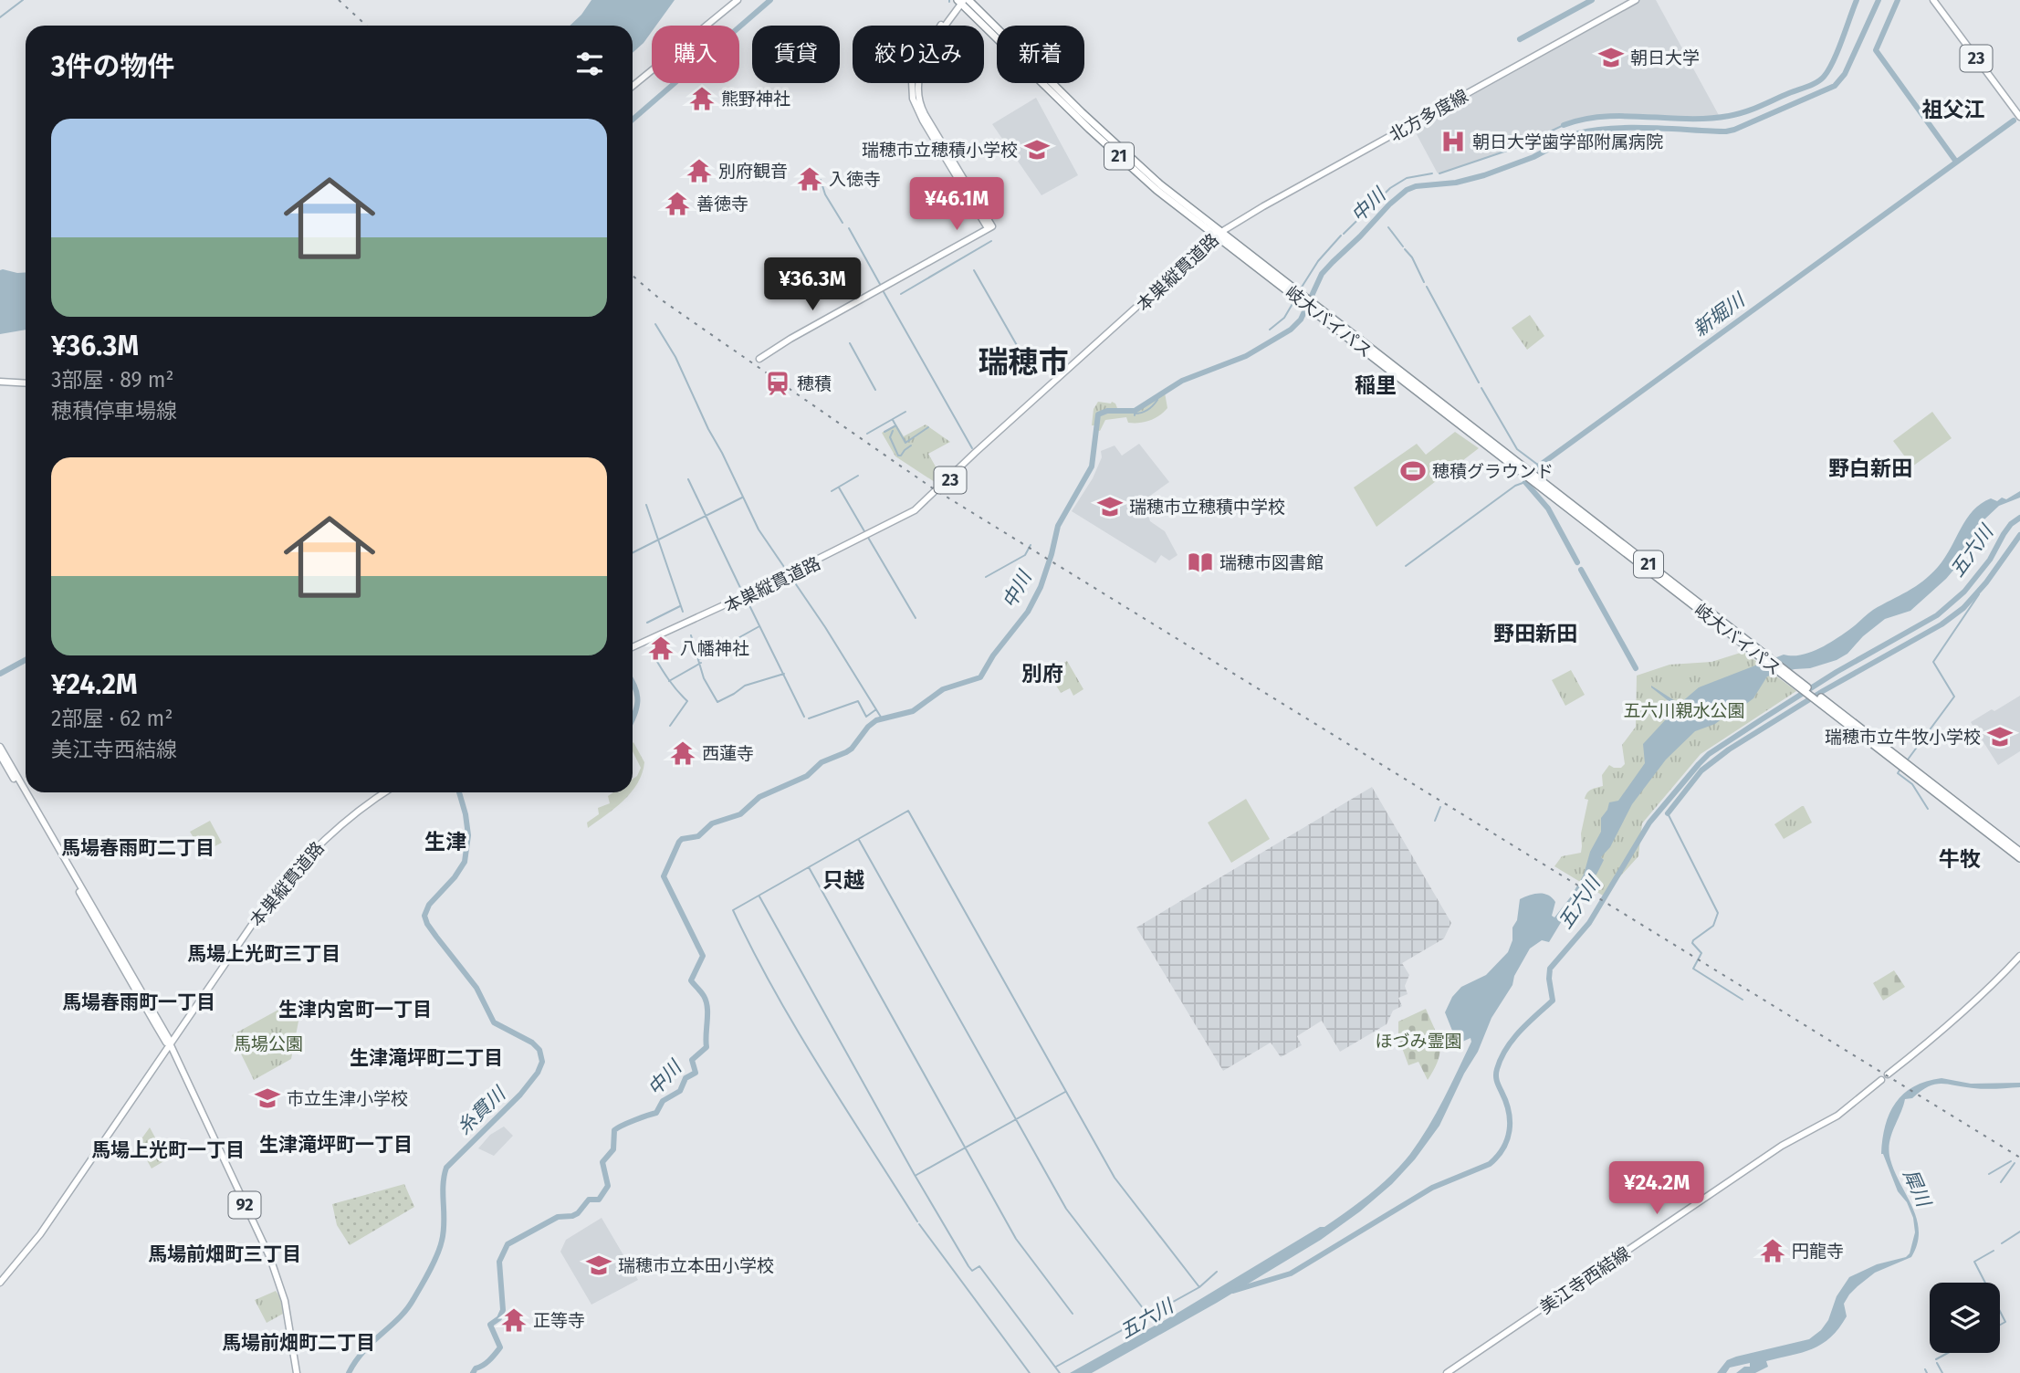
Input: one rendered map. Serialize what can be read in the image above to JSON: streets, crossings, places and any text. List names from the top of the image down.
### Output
{
  "streets": {
    "highway": ["21", "岐大バイパス"],
    "main road": [
      "23",
      "北方多度線",
      "本巣縦貫道路",
      "92",
      "美江寺西結線"
    ]
  },
  "crossings": [
    ["北方多度線", "本巣縦貫道路"],
    ["北方多度線", "岐大バイパス"],
    ["本巣縦貫道路", "岐大バイパス"],
    ["本巣縦貫道路", "92"]
  ],
  "districts": [
    "祖父江",
    "瑞穂市",
    "稲里",
    "野白新田",
    "野田新田",
    "別府",
    "生津",
    "馬場春雨町二丁目",
    "牛牧",
    "只越",
    "馬場上光町三丁目",
    "馬場春雨町一丁目",
    "生津内宮町一丁目",
    "生津滝坪町二丁目",
    "生津滝坪町一丁目",
    "馬場上光町一丁目",
    "馬場前畑町三丁目",
    "馬場前畑町二丁目"
  ],
  "water": [
    "中川",
    "新堀川",
    "五六川",
    "糸貫川",
    "犀川"
  ],
  "parks": ["五六川親水公園", "ほづみ霊園", "馬場公園"],
  "places": {
    "school or university": [
      "朝日大学",
      "瑞穂市立穂積小学校",
      "瑞穂市立穂積中学校",
      "瑞穂市立牛牧小学校",
      "市立生津小学校",
      "瑞穂市立本田小学校"
    ],
    "temple": [
      "熊野神社",
      "別府観音",
      "入徳寺",
      "善徳寺",
      "八幡神社",
      "西蓮寺",
      "円龍寺",
      "正等寺"
    ],
    "hospital": ["朝日大学歯学部附属病院"],
    "station": ["穂積"],
    "sports": ["穂積グラウンド"],
    "library": ["瑞穂市図書館"]
  },
  "page": {
    "chip": [
      "購入",
      "賃貸",
      "絞り込み",
      "新着"
    ],
    "heading": "3件の物件",
    "list": [
      {
        "name": "¥36.3M",
        "note": "3部屋 · 89 m² · 穂積停車場線"
      },
      {
        "name": "¥24.2M",
        "note": "2部屋 · 62 m² · 美江寺西結線"
      }
    ],
    "price": ["¥46.1M", "¥36.3M", "¥24.2M"]
  }
}
